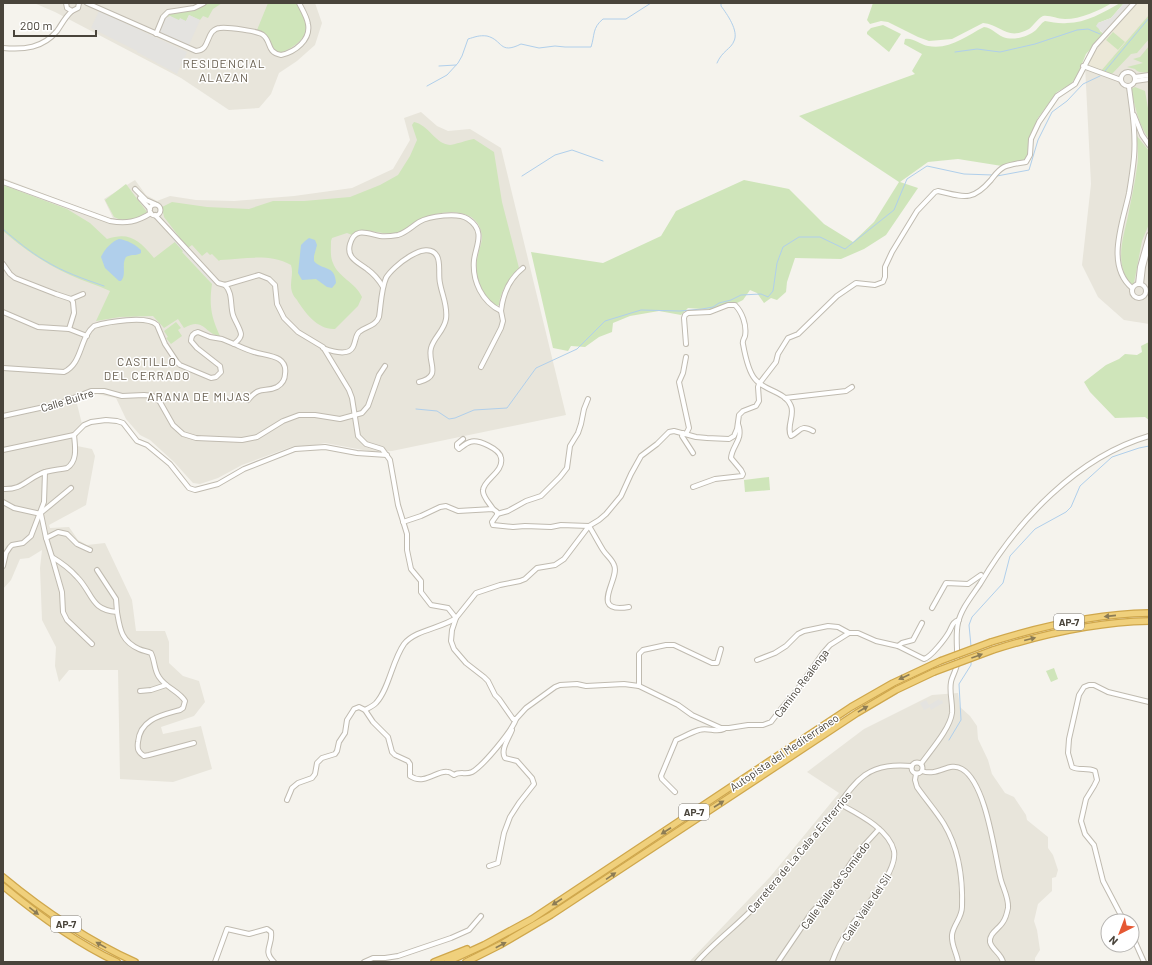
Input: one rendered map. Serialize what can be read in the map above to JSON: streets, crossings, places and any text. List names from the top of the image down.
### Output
{
  "streets": {
    "highway": ["AP-7", "Autopista del Mediterráneo"],
    "street": [
      "Calle Buitre",
      "Camino Realenga",
      "Carretera de La Cala a Entrerrios",
      "Calle Valle de Somiedo",
      "Calle Valle del Sil"
    ]
  },
  "crossings": [
    ["Carretera de La Cala a Entrerrios", "Calle Valle del Sil"],
    ["Calle Valle de Somiedo", "Calle Valle del Sil"]
  ],
  "districts": ["RESIDENCIAL ALAZAN", "CASTILLO DEL CERRADO", "ARANA DE MIJAS"],
  "scale_bar": "200 m",
  "north": "bottom left"
}
